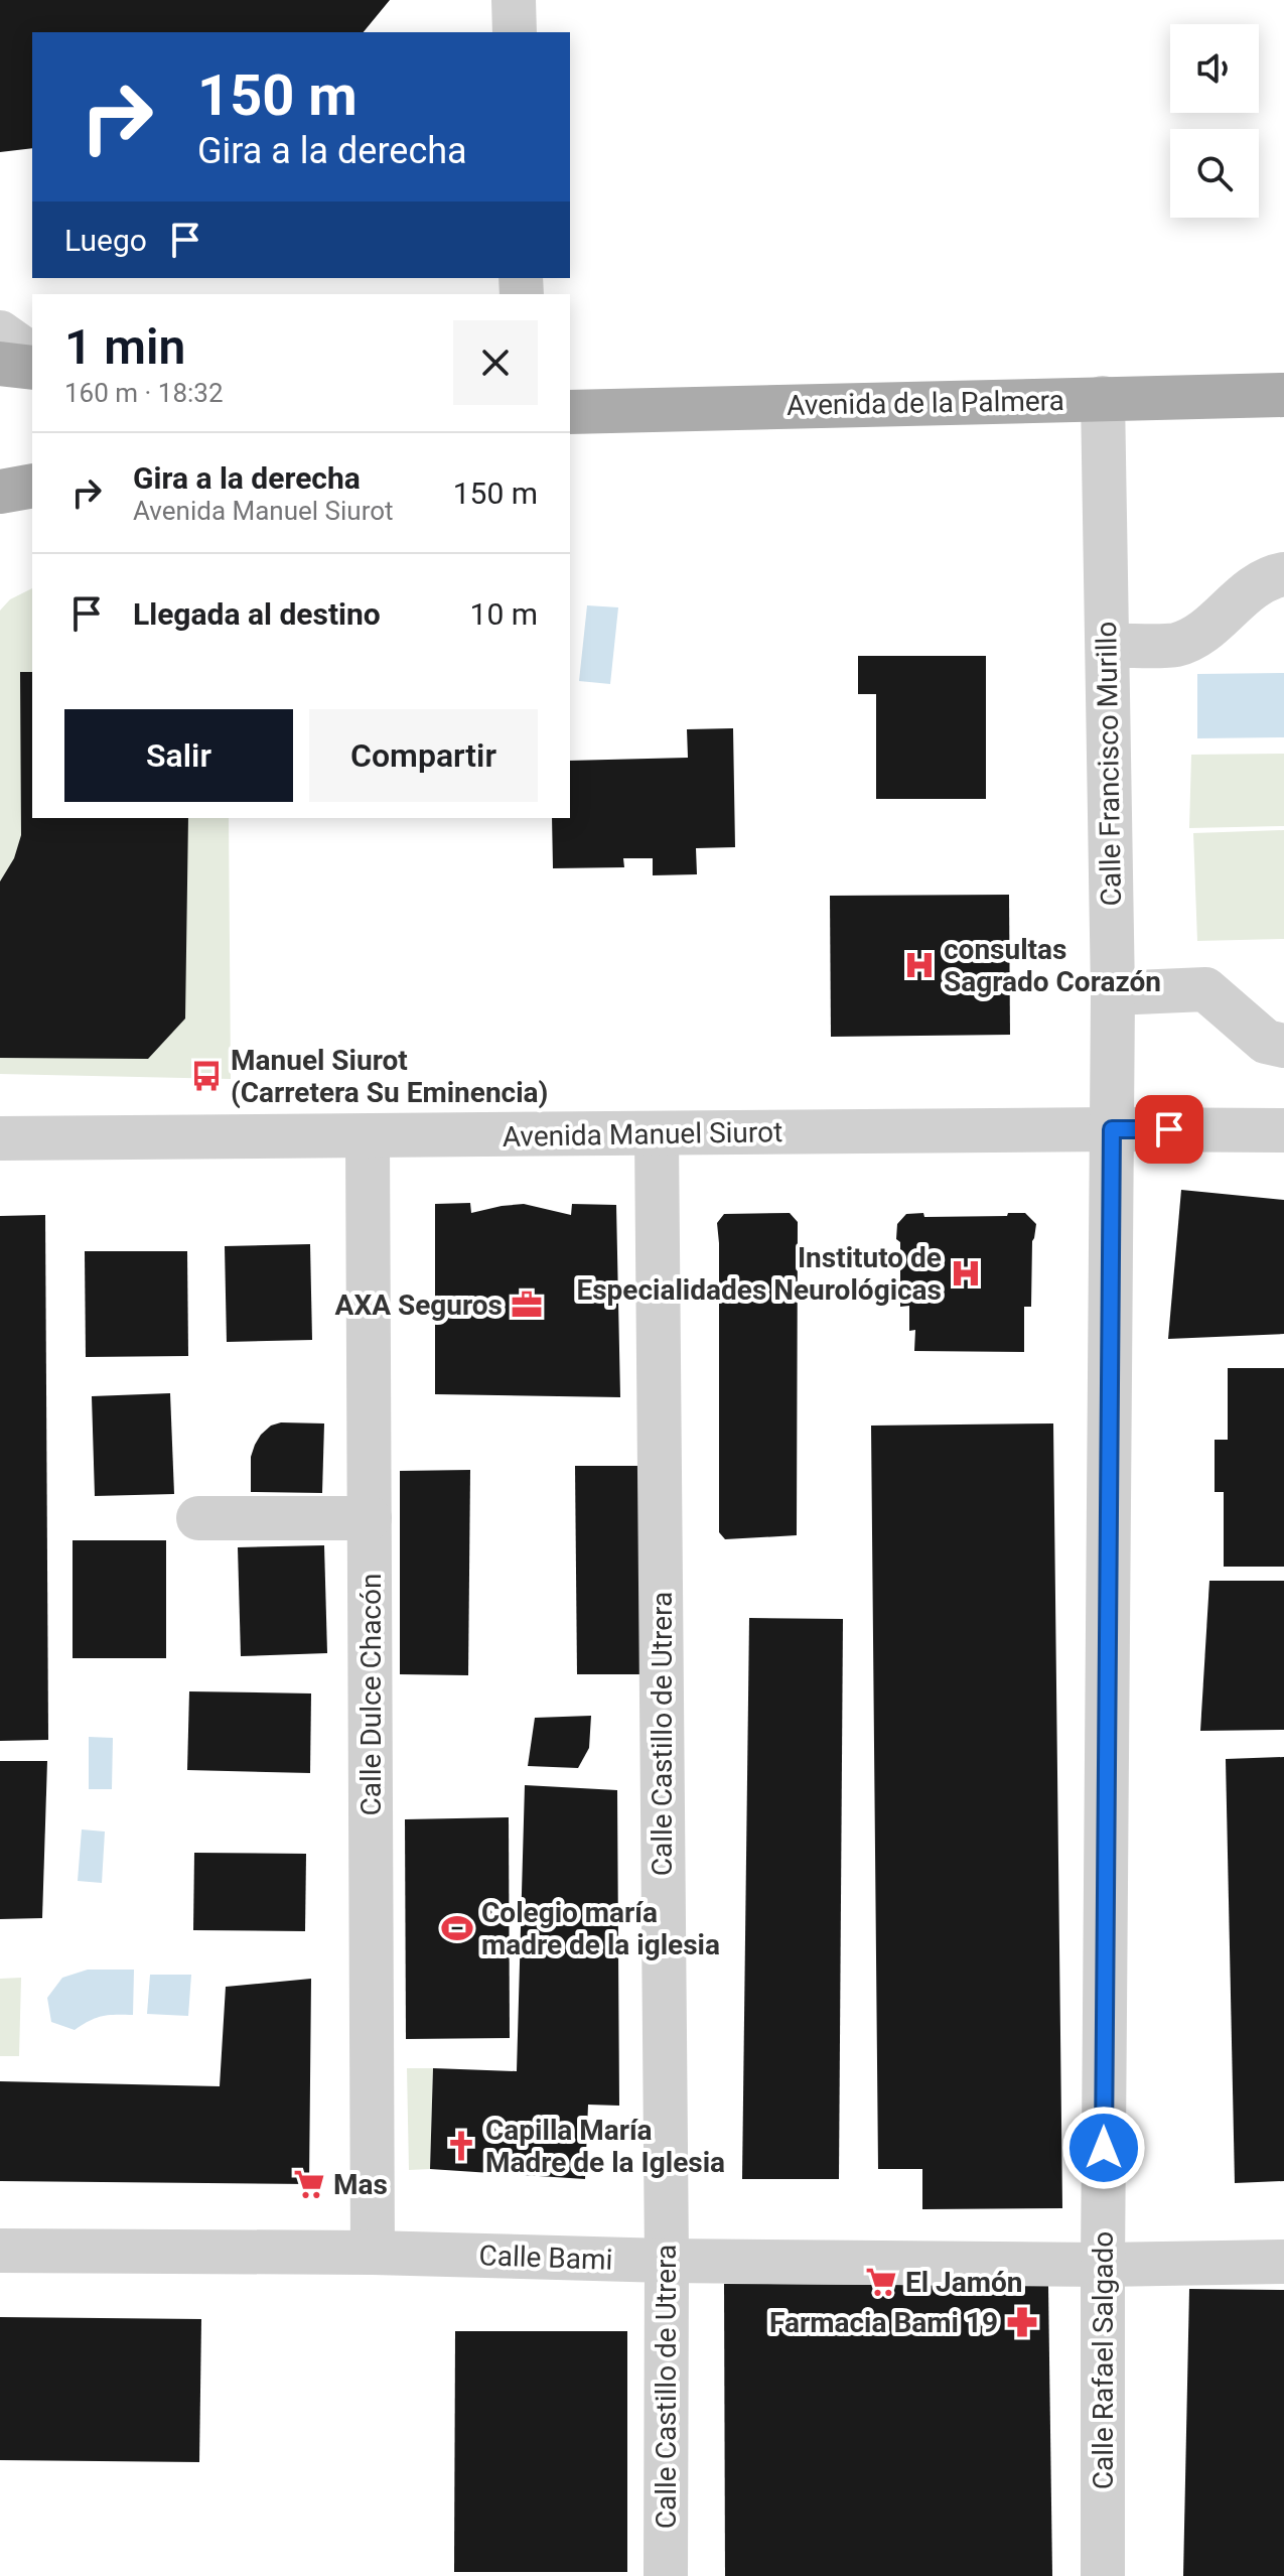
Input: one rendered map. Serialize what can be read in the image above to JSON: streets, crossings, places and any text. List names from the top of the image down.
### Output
{
  "streets": {
    "main road": ["Avenida de la Palmera"],
    "street": [
      "Calle Francisco Murillo",
      "Avenida Manuel Siurot",
      "Calle Dulce Chacón",
      "Calle Castillo de Utrera",
      "Calle Bami",
      "Calle Rafael Salgado"
    ]
  },
  "crossings": [
    ["Avenida de la Palmera", "Calle Francisco Murillo"],
    ["Calle Francisco Murillo", "Avenida Manuel Siurot"],
    ["Calle Francisco Murillo", "Calle Rafael Salgado"],
    ["Avenida Manuel Siurot", "Calle Dulce Chacón"],
    ["Avenida Manuel Siurot", "Calle Castillo de Utrera"],
    ["Avenida Manuel Siurot", "Calle Rafael Salgado"],
    ["Calle Dulce Chacón", "Calle Bami"],
    ["Calle Castillo de Utrera", "Calle Bami"],
    ["Calle Bami", "Calle Rafael Salgado"]
  ],
  "places": {
    "hospital": ["consultas Sagrado Corazón", "Instituto de Especialidades Neurológicas"],
    "bus stop": ["Manuel Siurot (Carretera Su Eminencia)"],
    "office": ["AXA Seguros"],
    "sports": ["Colegio maría madre de la iglesia"],
    "church": ["Capilla María Madre de la Iglesia"],
    "supermarket": ["Mas", "El Jamón"],
    "pharmacy": ["Farmacia Bami 19"]
  },
  "page": {
    "turn": ["150 m", "Gira a la derecha"],
    "then": "Luego",
    "heading": ["1 min", "160 m · 18:32"],
    "list": [
      {
        "name": "Gira a la derecha",
        "note": "Avenida Manuel Siurot",
        "value": "150 m"
      },
      {
        "name": "Llegada al destino",
        "value": "10 m"
      }
    ],
    "buttons": ["Salir", "Compartir"]
  }
}
